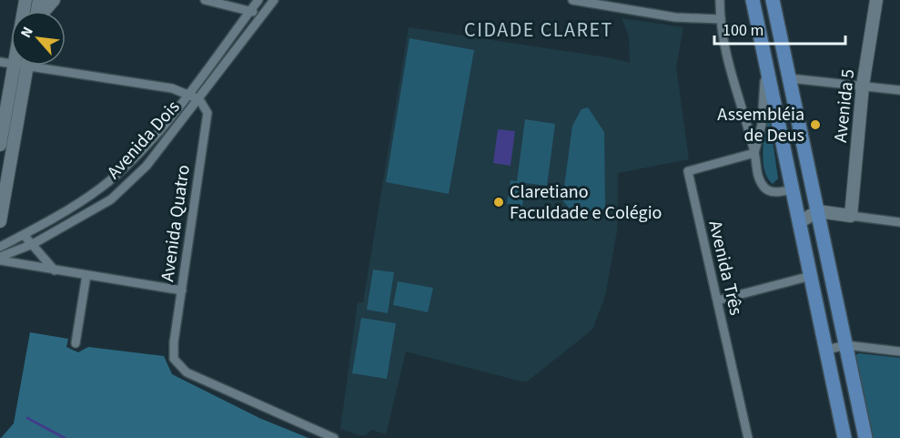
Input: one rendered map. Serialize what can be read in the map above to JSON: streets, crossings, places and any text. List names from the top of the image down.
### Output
{
  "streets": {
    "street": [
      "Avenida 5",
      "Avenida Dois",
      "Avenida Quatro",
      "Avenida Três"
    ]
  },
  "crossings": [
    ["Avenida Dois", "Avenida Quatro"]
  ],
  "districts": ["CIDADE CLARET"],
  "places": ["Assembléia de Deus", "Claretiano Faculdade e Colégio"],
  "scale_bar": "100 m",
  "north": "top left"
}
